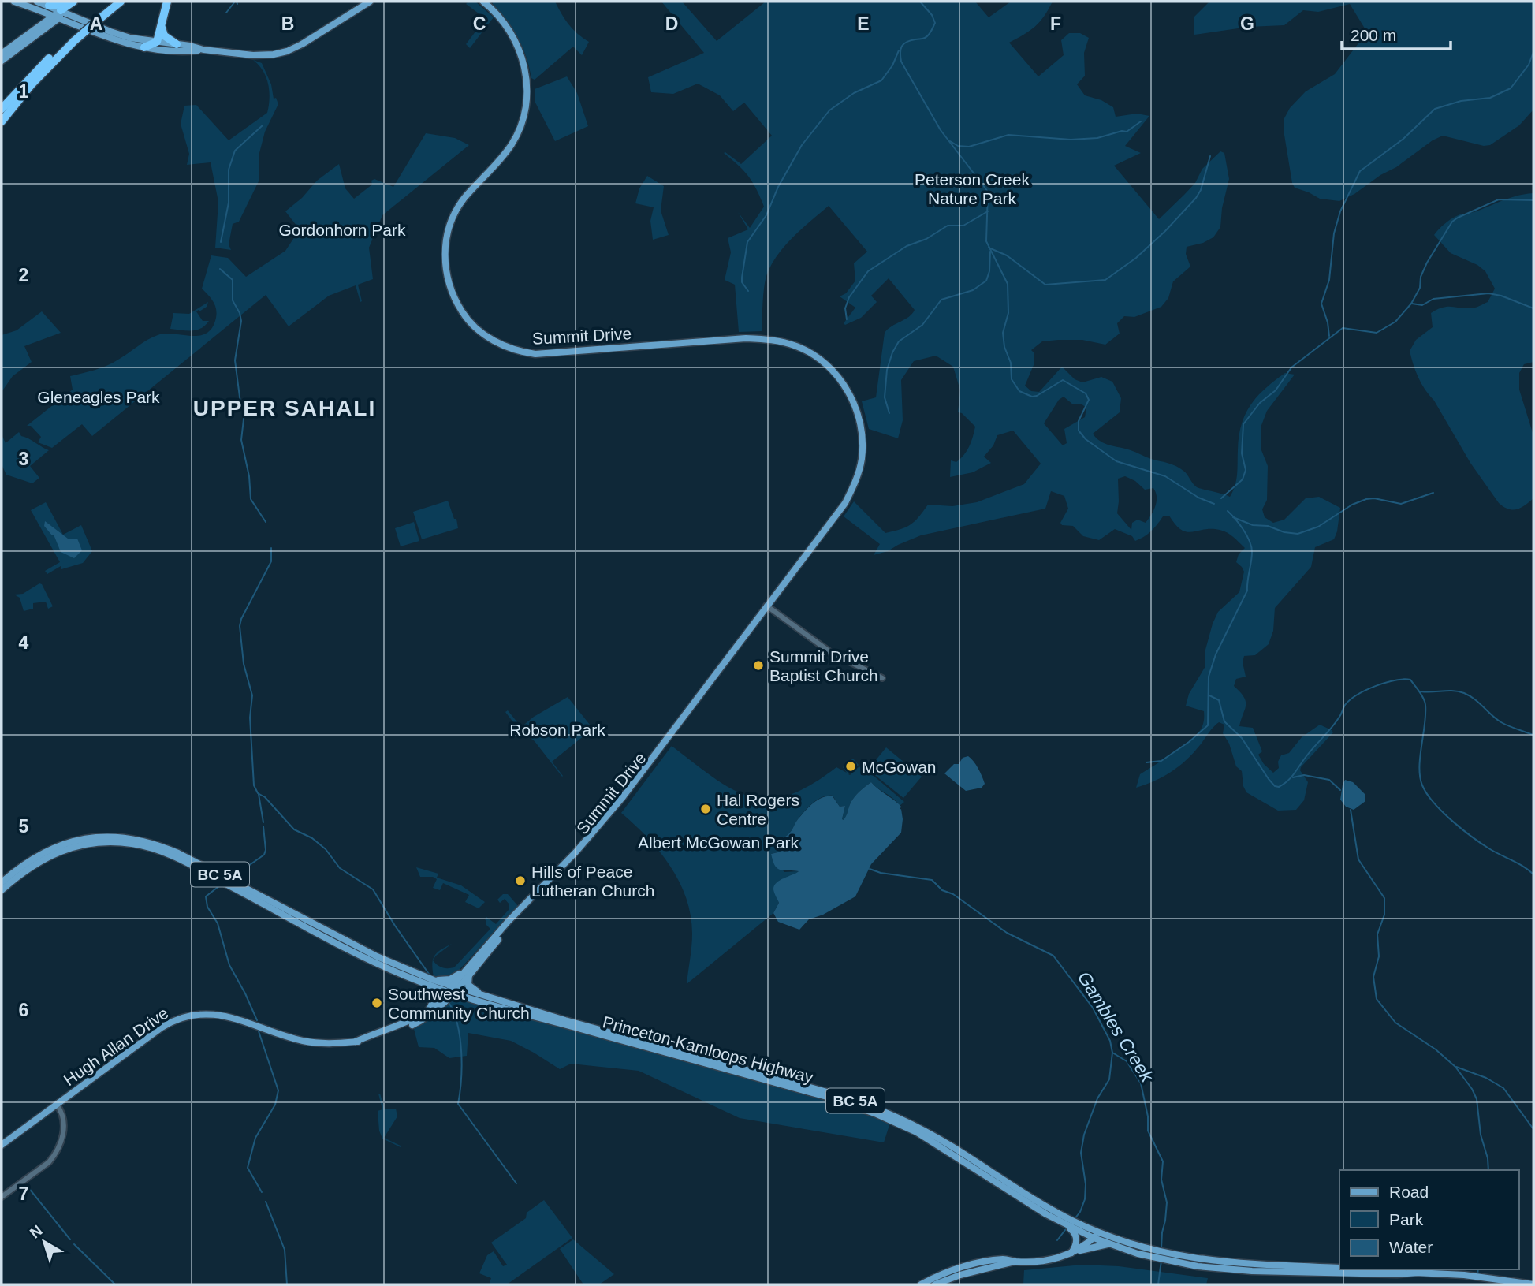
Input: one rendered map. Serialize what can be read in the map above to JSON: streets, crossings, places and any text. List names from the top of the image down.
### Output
{
  "streets": {
    "main road": [
      "Summit Drive",
      "BC 5A",
      "Hugh Allan Drive",
      "Princeton-Kamloops Highway"
    ]
  },
  "crossings": [
    ["Summit Drive", "Hugh Allan Drive"],
    ["Summit Drive", "Princeton-Kamloops Highway"],
    ["Hugh Allan Drive", "Princeton-Kamloops Highway"]
  ],
  "districts": ["UPPER SAHALI"],
  "water": ["Gambles Creek"],
  "parks": [
    "Peterson Creek Nature Park",
    "Gordonhorn Park",
    "Gleneagles Park",
    "Robson Park",
    "Albert McGowan Park"
  ],
  "places": [
    "Summit Drive Baptist Church",
    "McGowan",
    "Hal Rogers Centre",
    "Hills of Peace Lutheran Church",
    "Southwest Community Church"
  ],
  "legend": ["Road", "Park", "Water"],
  "scale_bar": "200 m",
  "north": "top left",
  "grid": {
    "columns": [
      "A",
      "B",
      "C",
      "D",
      "E",
      "F",
      "G"
    ],
    "rows": [
      "1",
      "2",
      "3",
      "4",
      "5",
      "6",
      "7"
    ]
  }
}
